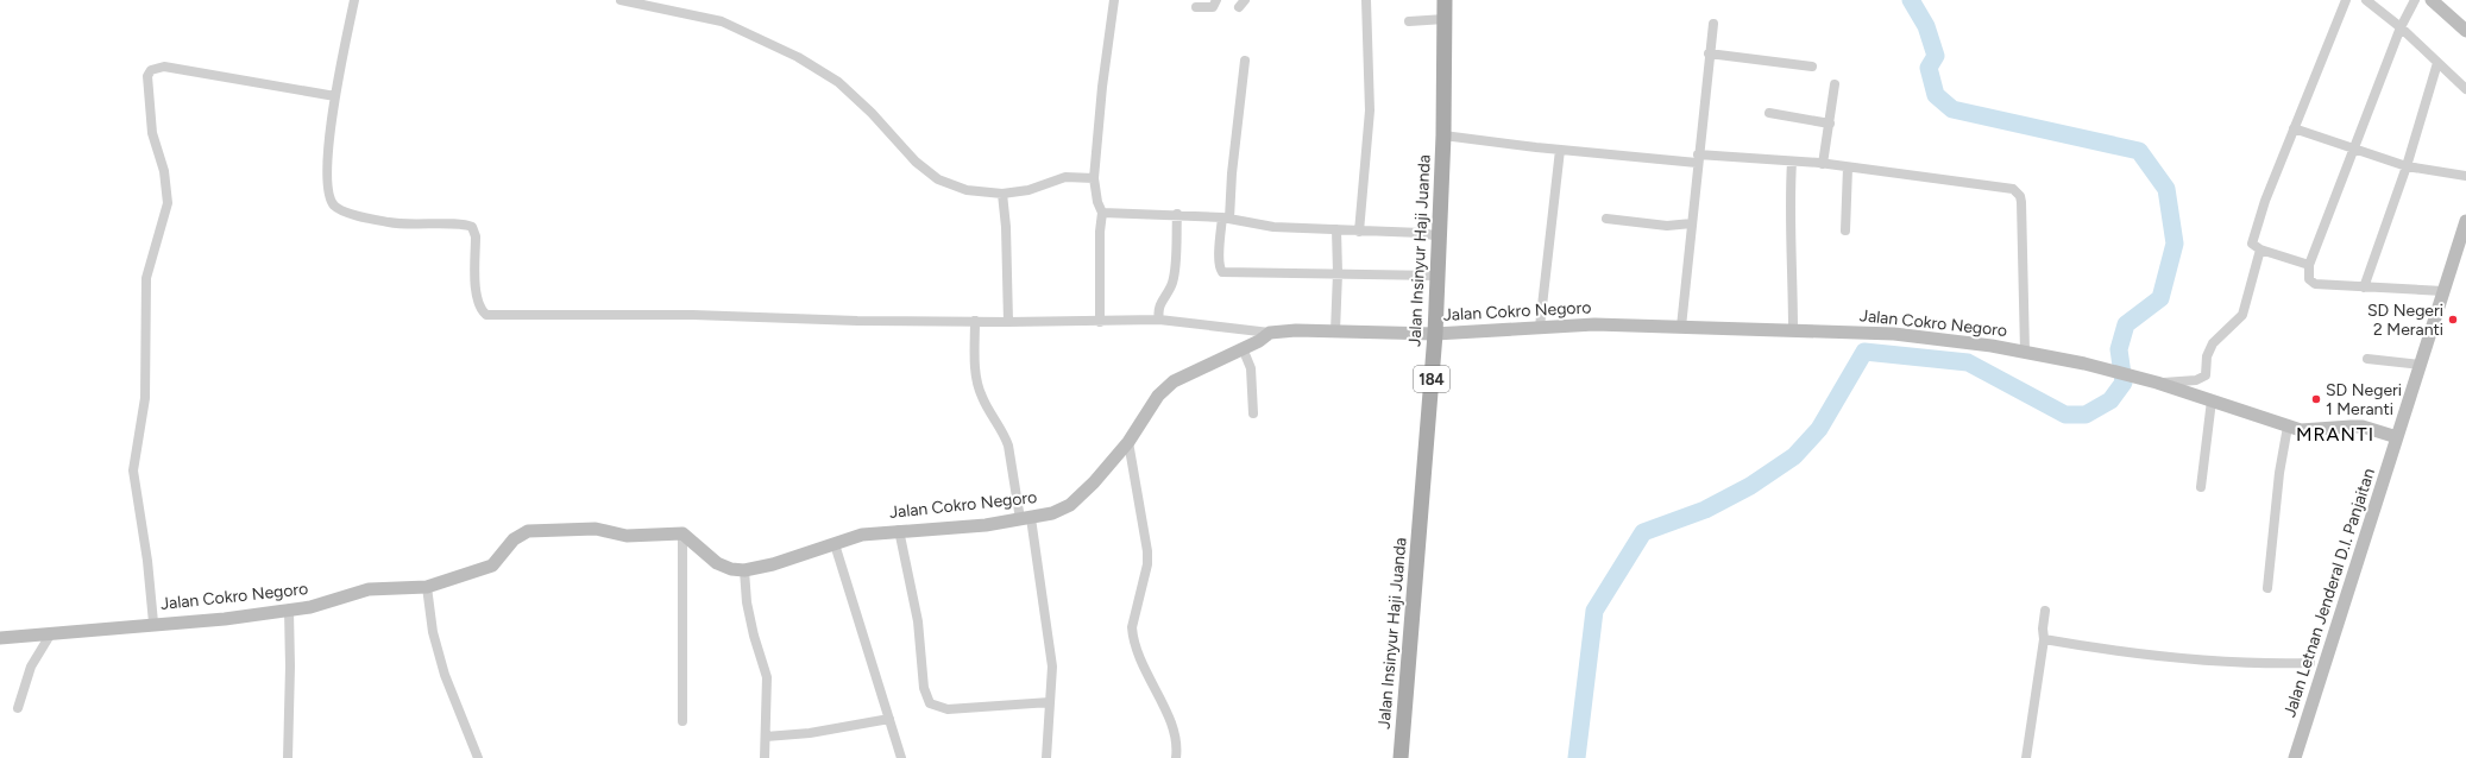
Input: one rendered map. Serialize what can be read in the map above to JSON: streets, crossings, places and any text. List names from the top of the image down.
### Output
{
  "streets": {
    "main road": ["Jalan Insinyur Haji Juanda", "184"],
    "street": ["Jalan Cokro Negoro", "Jalan Letnan Jenderal D.I. Panjaitan"]
  },
  "crossings": [
    ["Jalan Insinyur Haji Juanda", "Jalan Cokro Negoro"],
    ["Jalan Cokro Negoro", "Jalan Letnan Jenderal D.I. Panjaitan"]
  ],
  "districts": ["MRANTI"],
  "places": ["SD Negeri 2 Meranti", "SD Negeri 1 Meranti"]
}
